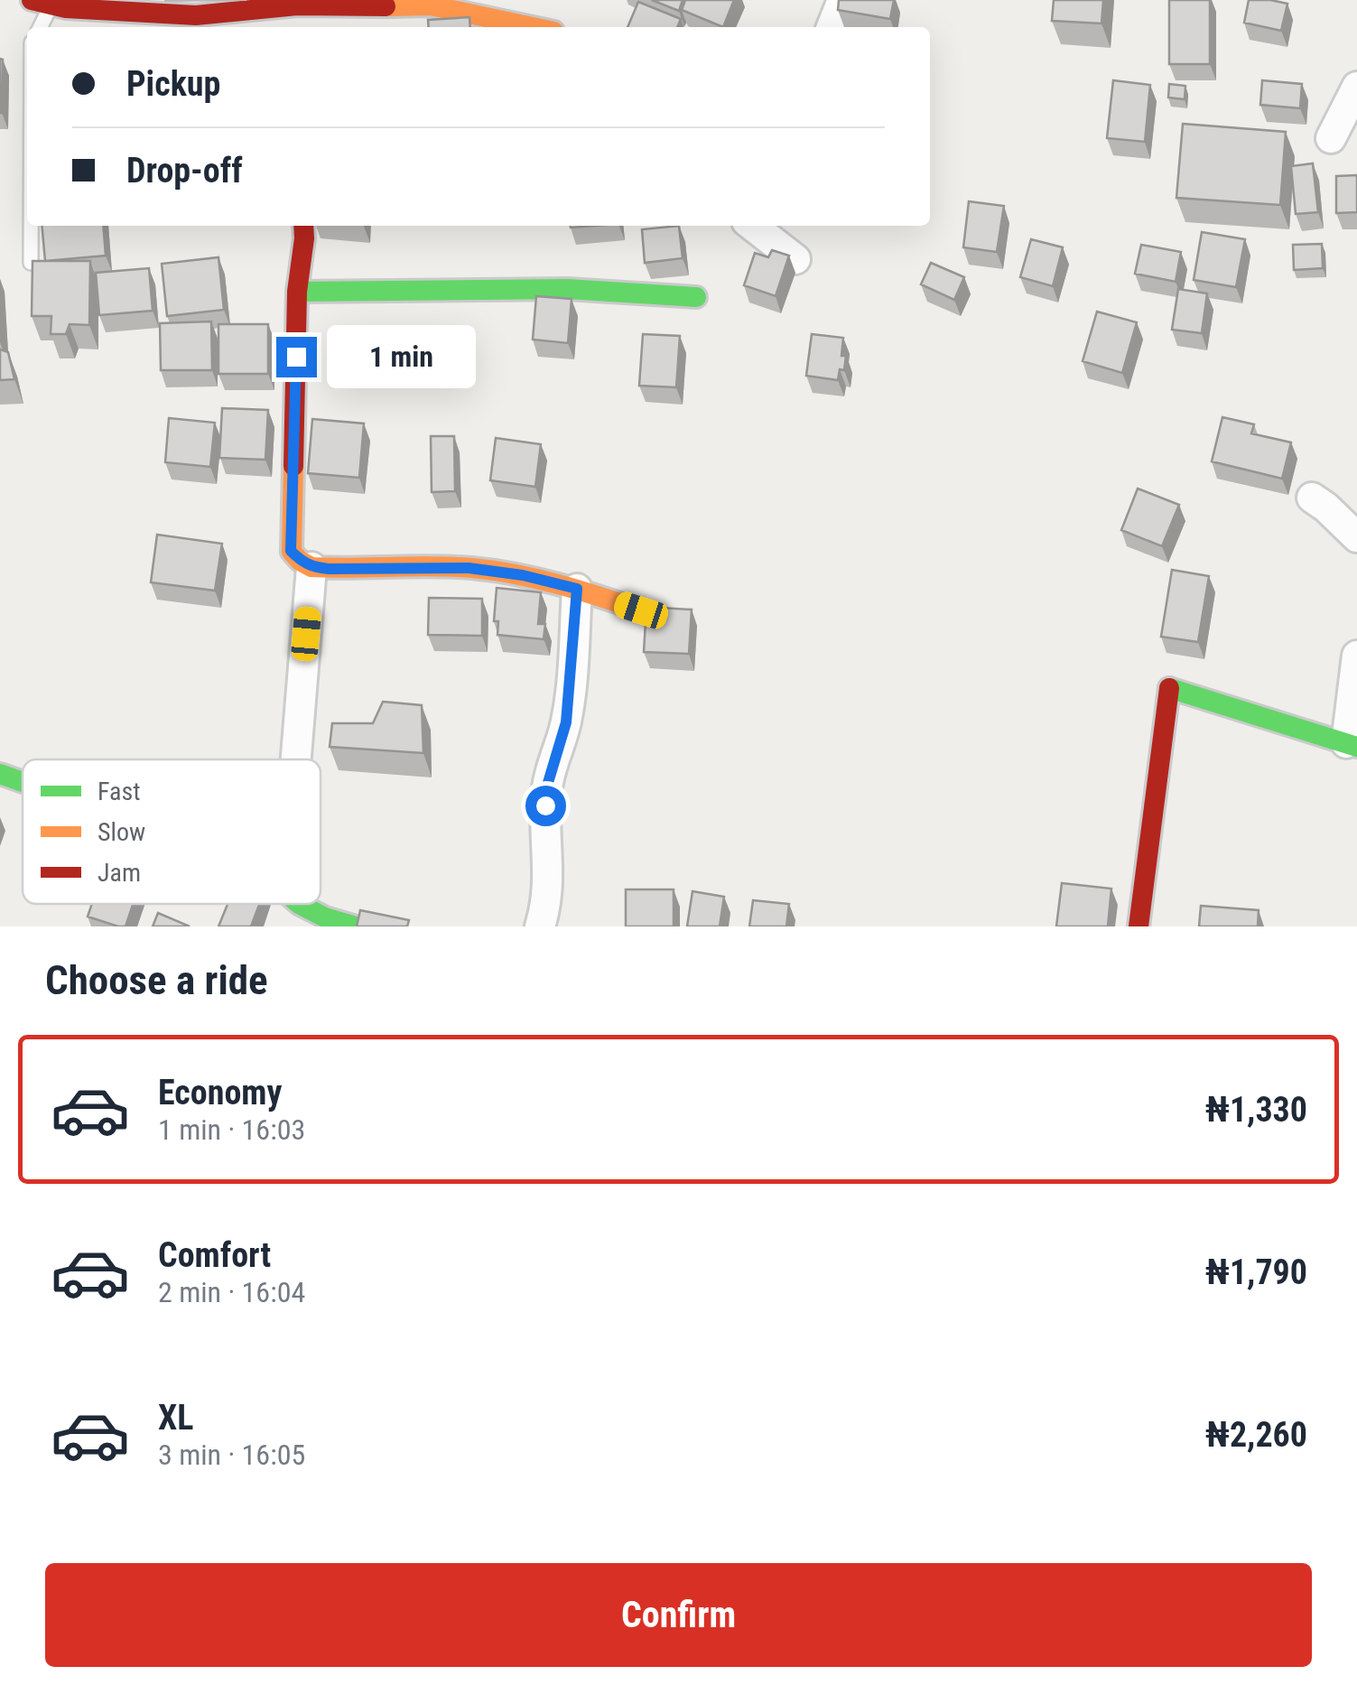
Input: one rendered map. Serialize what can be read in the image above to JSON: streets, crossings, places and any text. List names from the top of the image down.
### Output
{
  "legend": ["Fast", "Slow", "Jam"],
  "page": {
    "banner": ["Pickup", "Drop-off"],
    "bubble": "1 min",
    "heading": "Choose a ride",
    "list": [
      {
        "name": "Economy",
        "note": "1 min · 16:03",
        "value": "₦1,330"
      },
      {
        "name": "Comfort",
        "note": "2 min · 16:04",
        "value": "₦1,790"
      },
      {
        "name": "XL",
        "note": "3 min · 16:05",
        "value": "₦2,260"
      }
    ],
    "buttons": "Confirm"
  }
}
